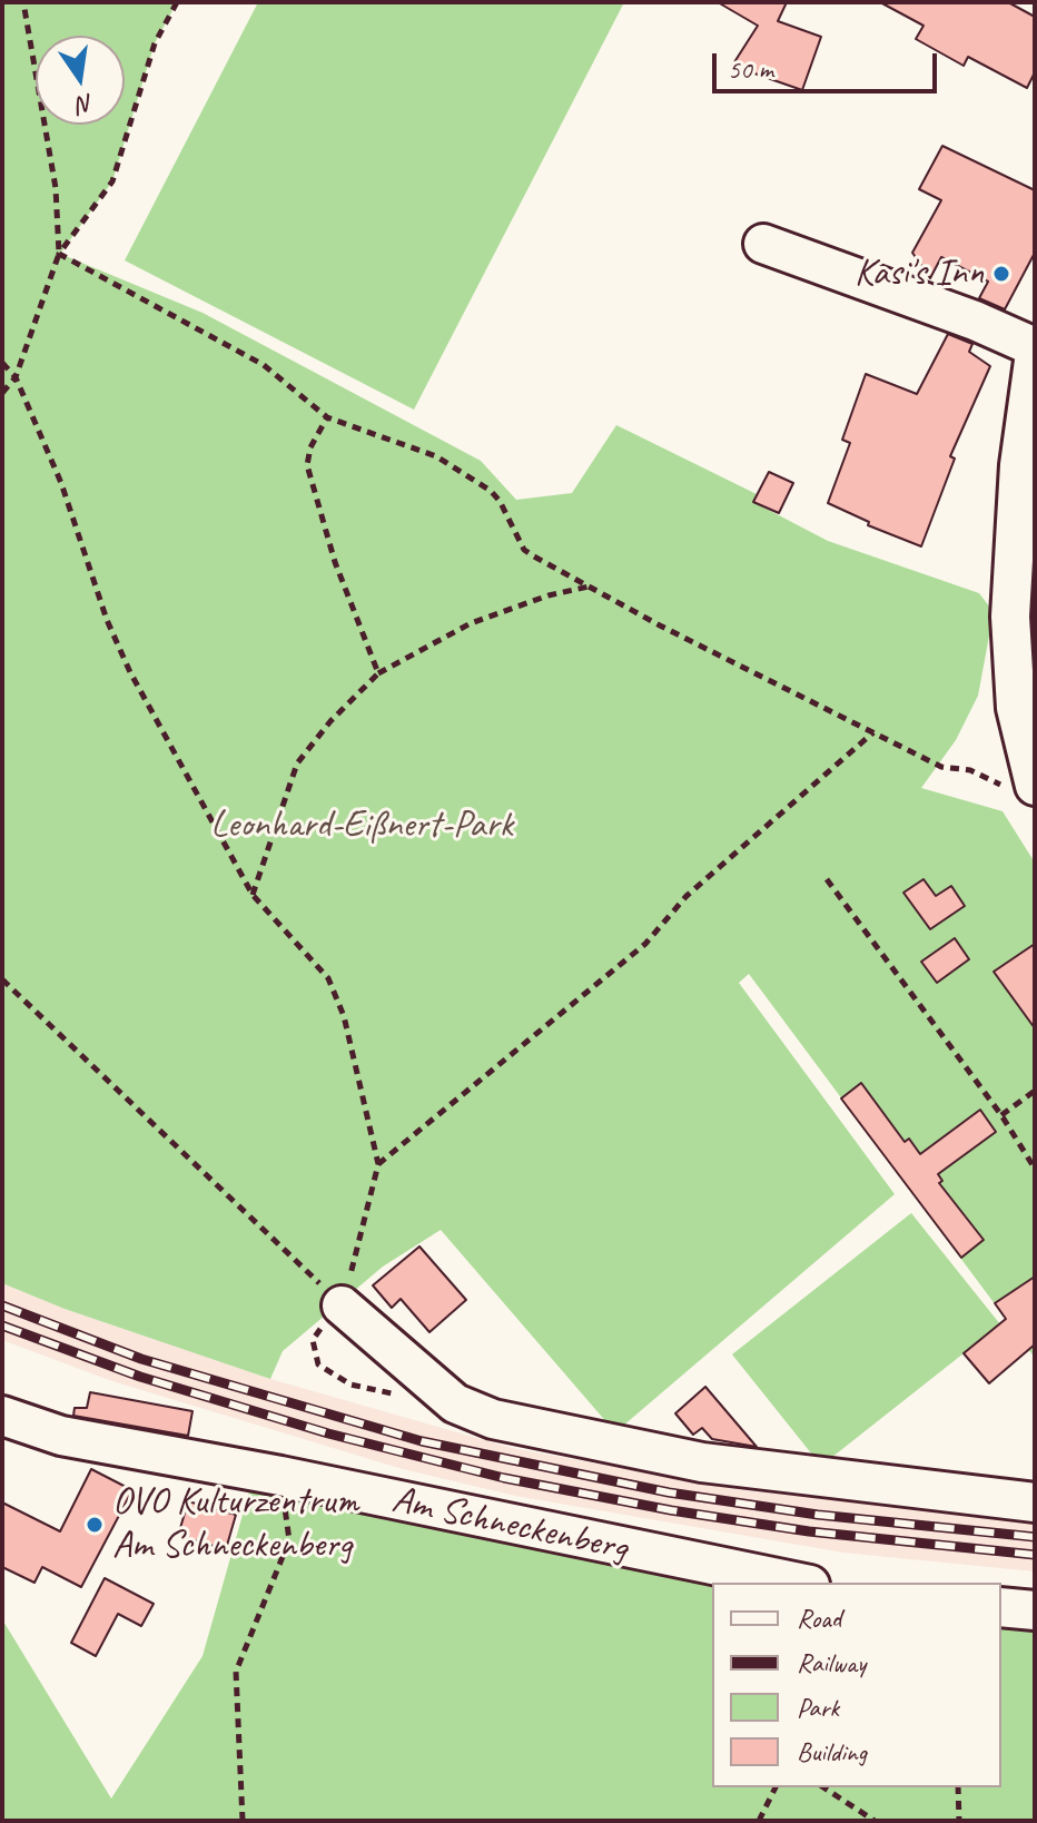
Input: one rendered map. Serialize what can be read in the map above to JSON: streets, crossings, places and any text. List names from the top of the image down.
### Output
{
  "streets": {
    "street": ["Am Schneckenberg"]
  },
  "parks": ["Leonhard-Eißnert-Park"],
  "places": ["Kasi's Inn", "OVO Kulturzentrum Am Schneckenberg"],
  "legend": [
    "Road",
    "Railway",
    "Park",
    "Building"
  ],
  "scale_bar": "50 m",
  "north": "bottom"
}
